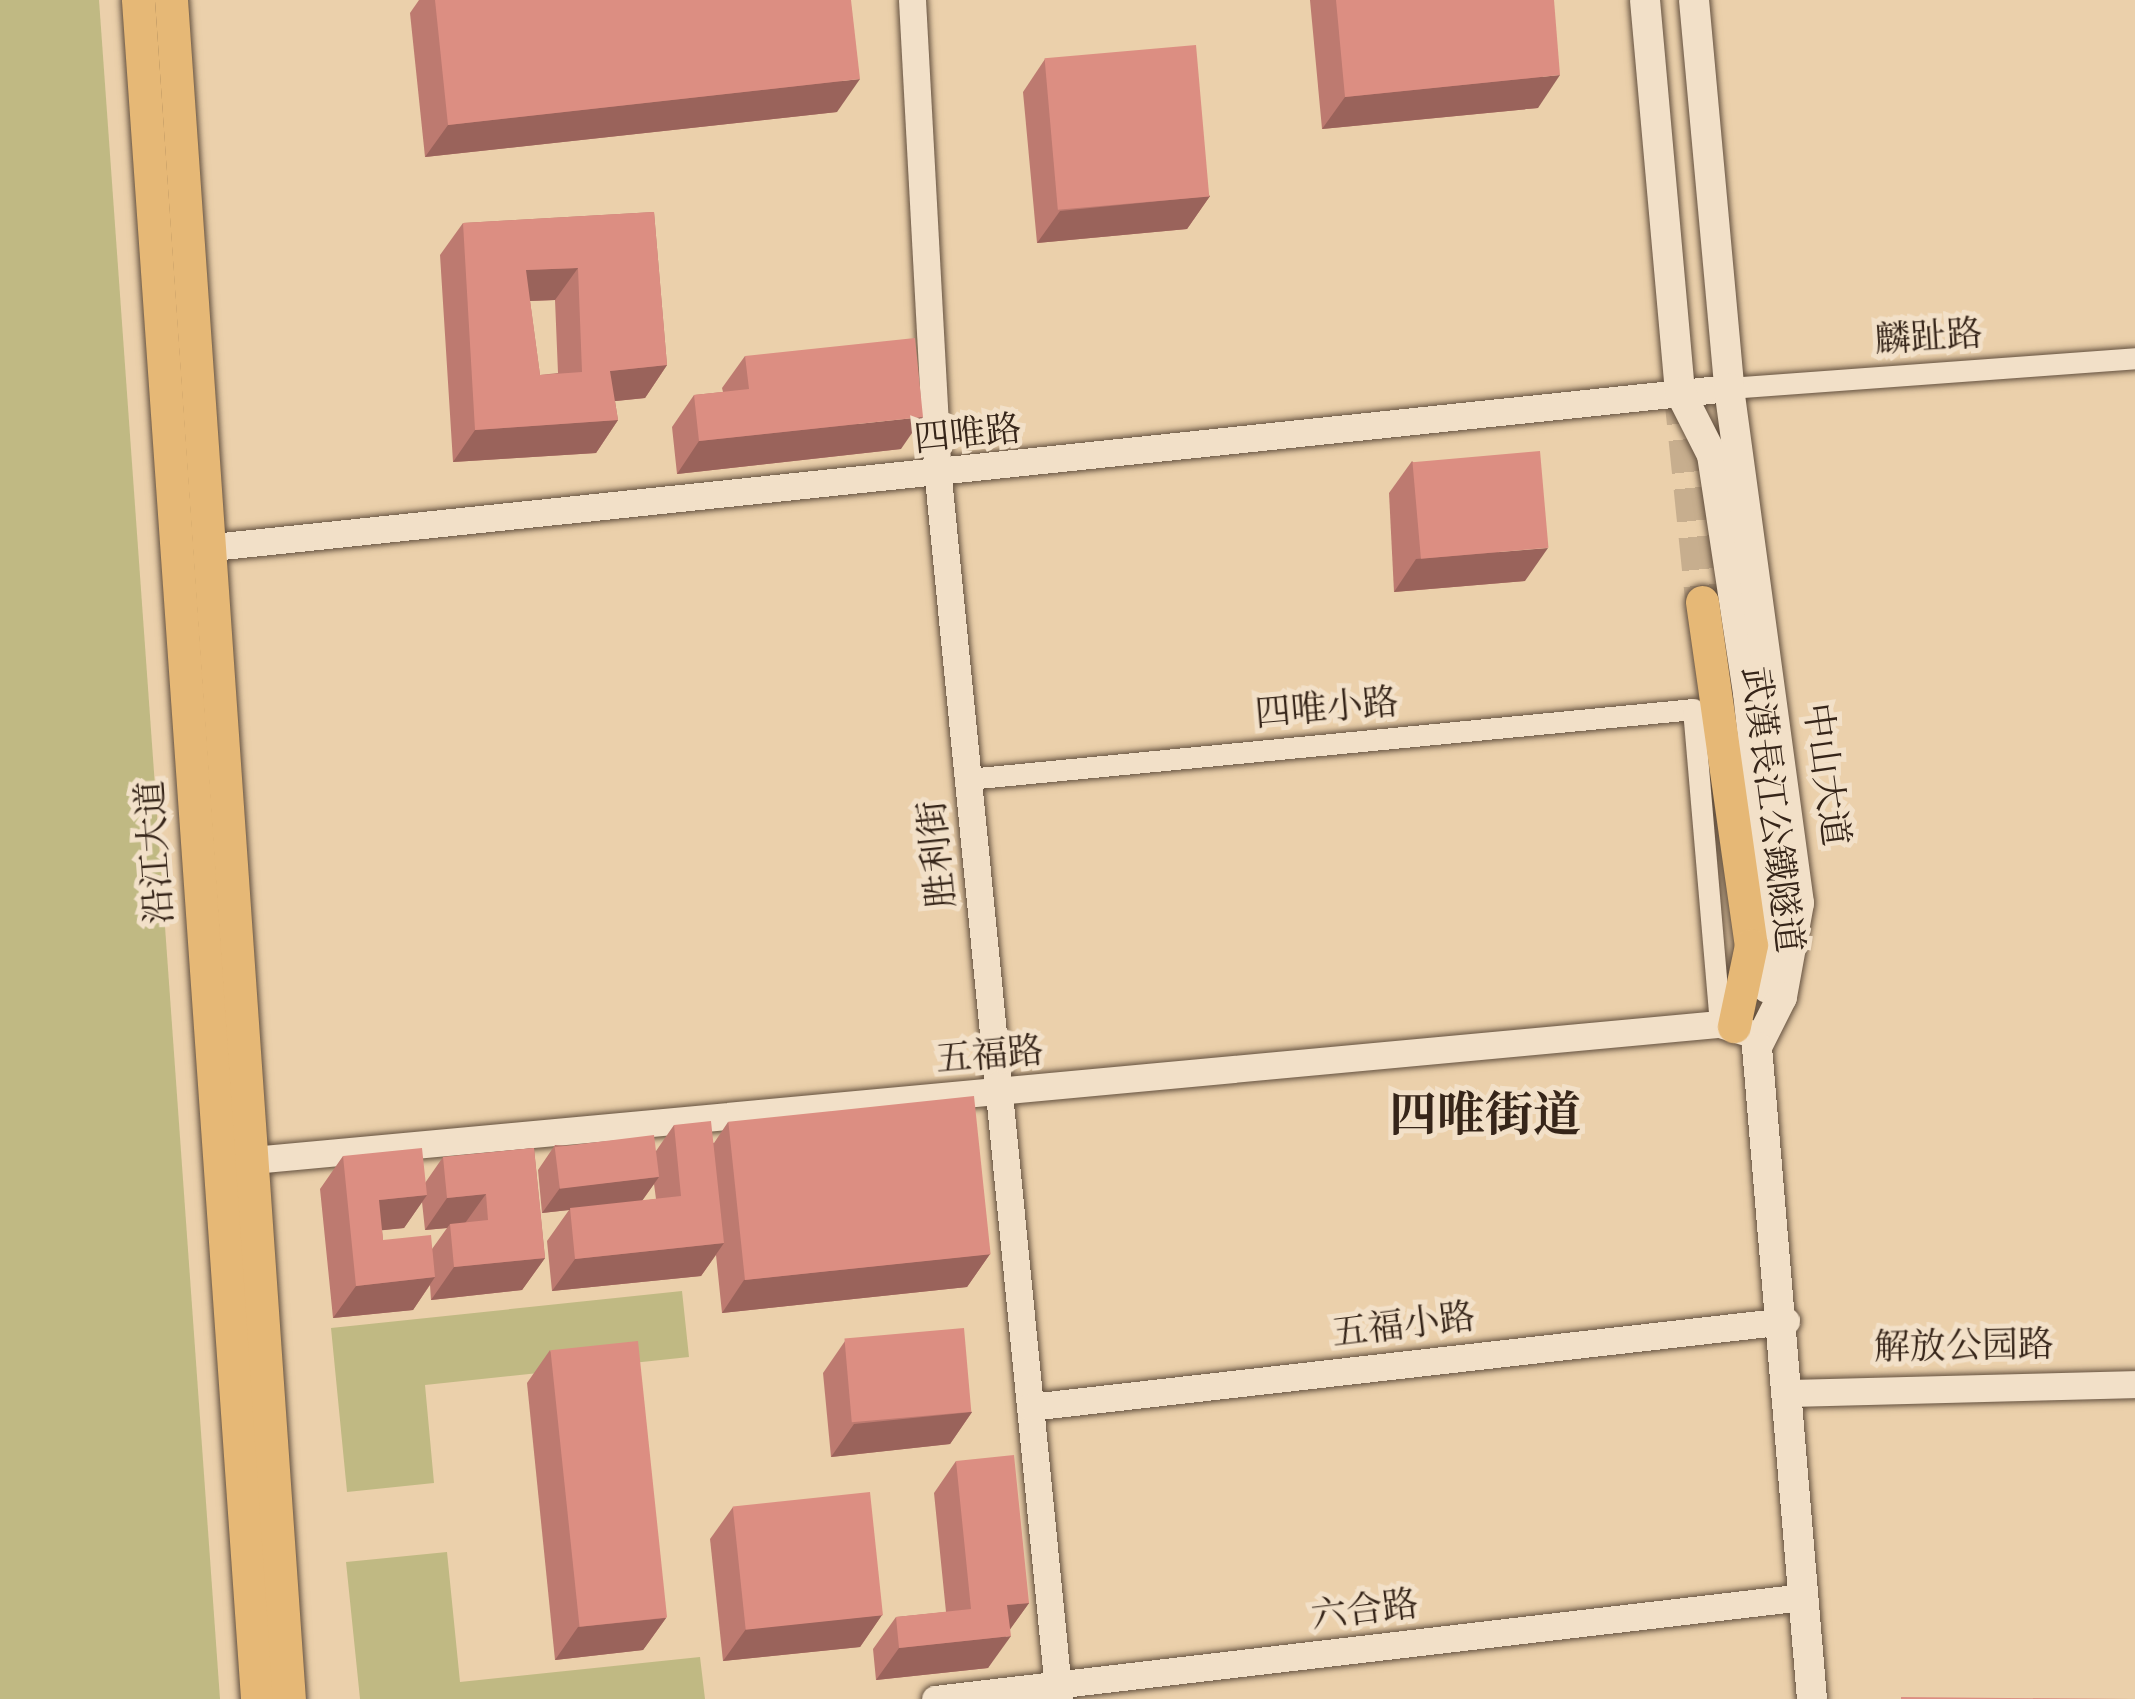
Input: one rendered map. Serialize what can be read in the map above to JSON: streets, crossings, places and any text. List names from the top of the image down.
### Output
{
  "streets": {
    "main road": ["中山大道", "武漢長江公鐵隧道", "沿江大道"],
    "street": [
      "麟趾路",
      "四唯路",
      "四唯小路",
      "胜利街",
      "五福路",
      "五福小路",
      "解放公园路",
      "六合路"
    ]
  },
  "crossings": [
    ["麟趾路", "四唯路"],
    ["麟趾路", "中山大道"],
    ["四唯路", "中山大道"],
    ["四唯路", "沿江大道"],
    ["四唯路", "胜利街"],
    ["四唯小路", "中山大道"],
    ["四唯小路", "胜利街"],
    ["中山大道", "武漢長江公鐵隧道"],
    ["中山大道", "五福路"],
    ["中山大道", "五福小路"],
    ["中山大道", "解放公园路"],
    ["中山大道", "六合路"],
    ["武漢長江公鐵隧道", "五福路"],
    ["沿江大道", "五福路"],
    ["胜利街", "五福路"],
    ["胜利街", "五福小路"],
    ["胜利街", "六合路"]
  ],
  "districts": ["四唯街道"]
}
